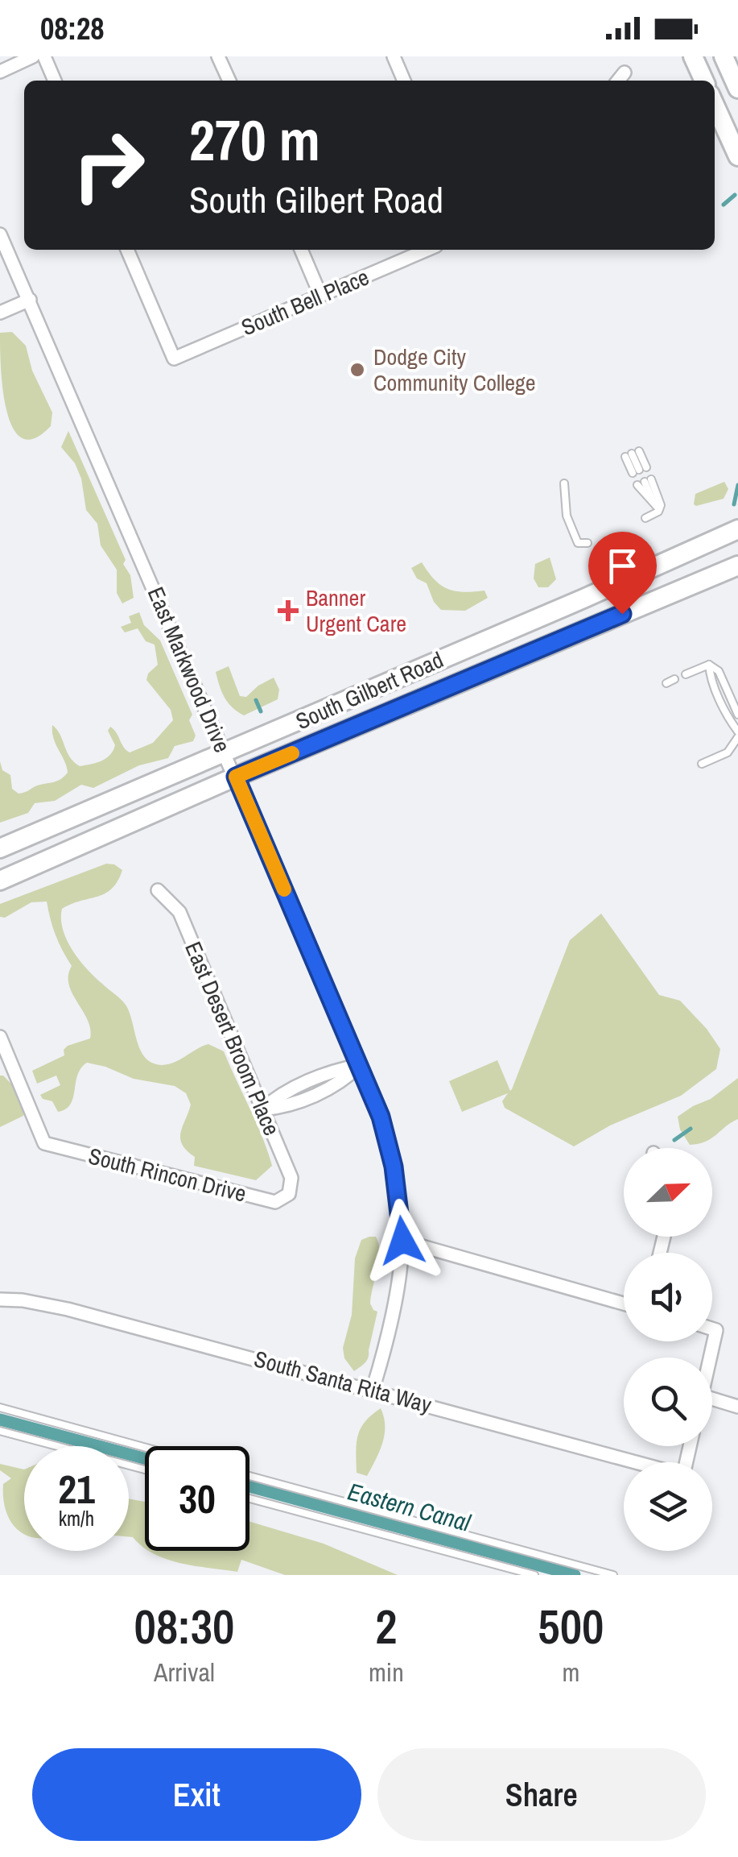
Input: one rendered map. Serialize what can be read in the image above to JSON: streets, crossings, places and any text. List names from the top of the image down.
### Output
{
  "streets": {
    "main road": ["South Gilbert Road"],
    "street": [
      "South Bell Place",
      "East Markwood Drive",
      "East Desert Broom Place",
      "South Rincon Drive",
      "South Santa Rita Way"
    ]
  },
  "crossings": [
    ["East Markwood Drive", "South Gilbert Road"],
    ["East Markwood Drive", "South Santa Rita Way"],
    ["East Desert Broom Place", "South Rincon Drive"]
  ],
  "water": ["Eastern Canal"],
  "places": {
    "other": ["Dodge City Community College"],
    "health": ["Banner Urgent Care"]
  },
  "north": "top right",
  "page": {
    "status": "08:28",
    "turn": ["270 m", "South Gilbert Road"],
    "speed": "21 km/h",
    "limit": "30",
    "eta": [
      "08:30",
      "Arrival",
      "2",
      "min",
      "500",
      "m"
    ],
    "buttons": ["Exit", "Share"]
  }
}
